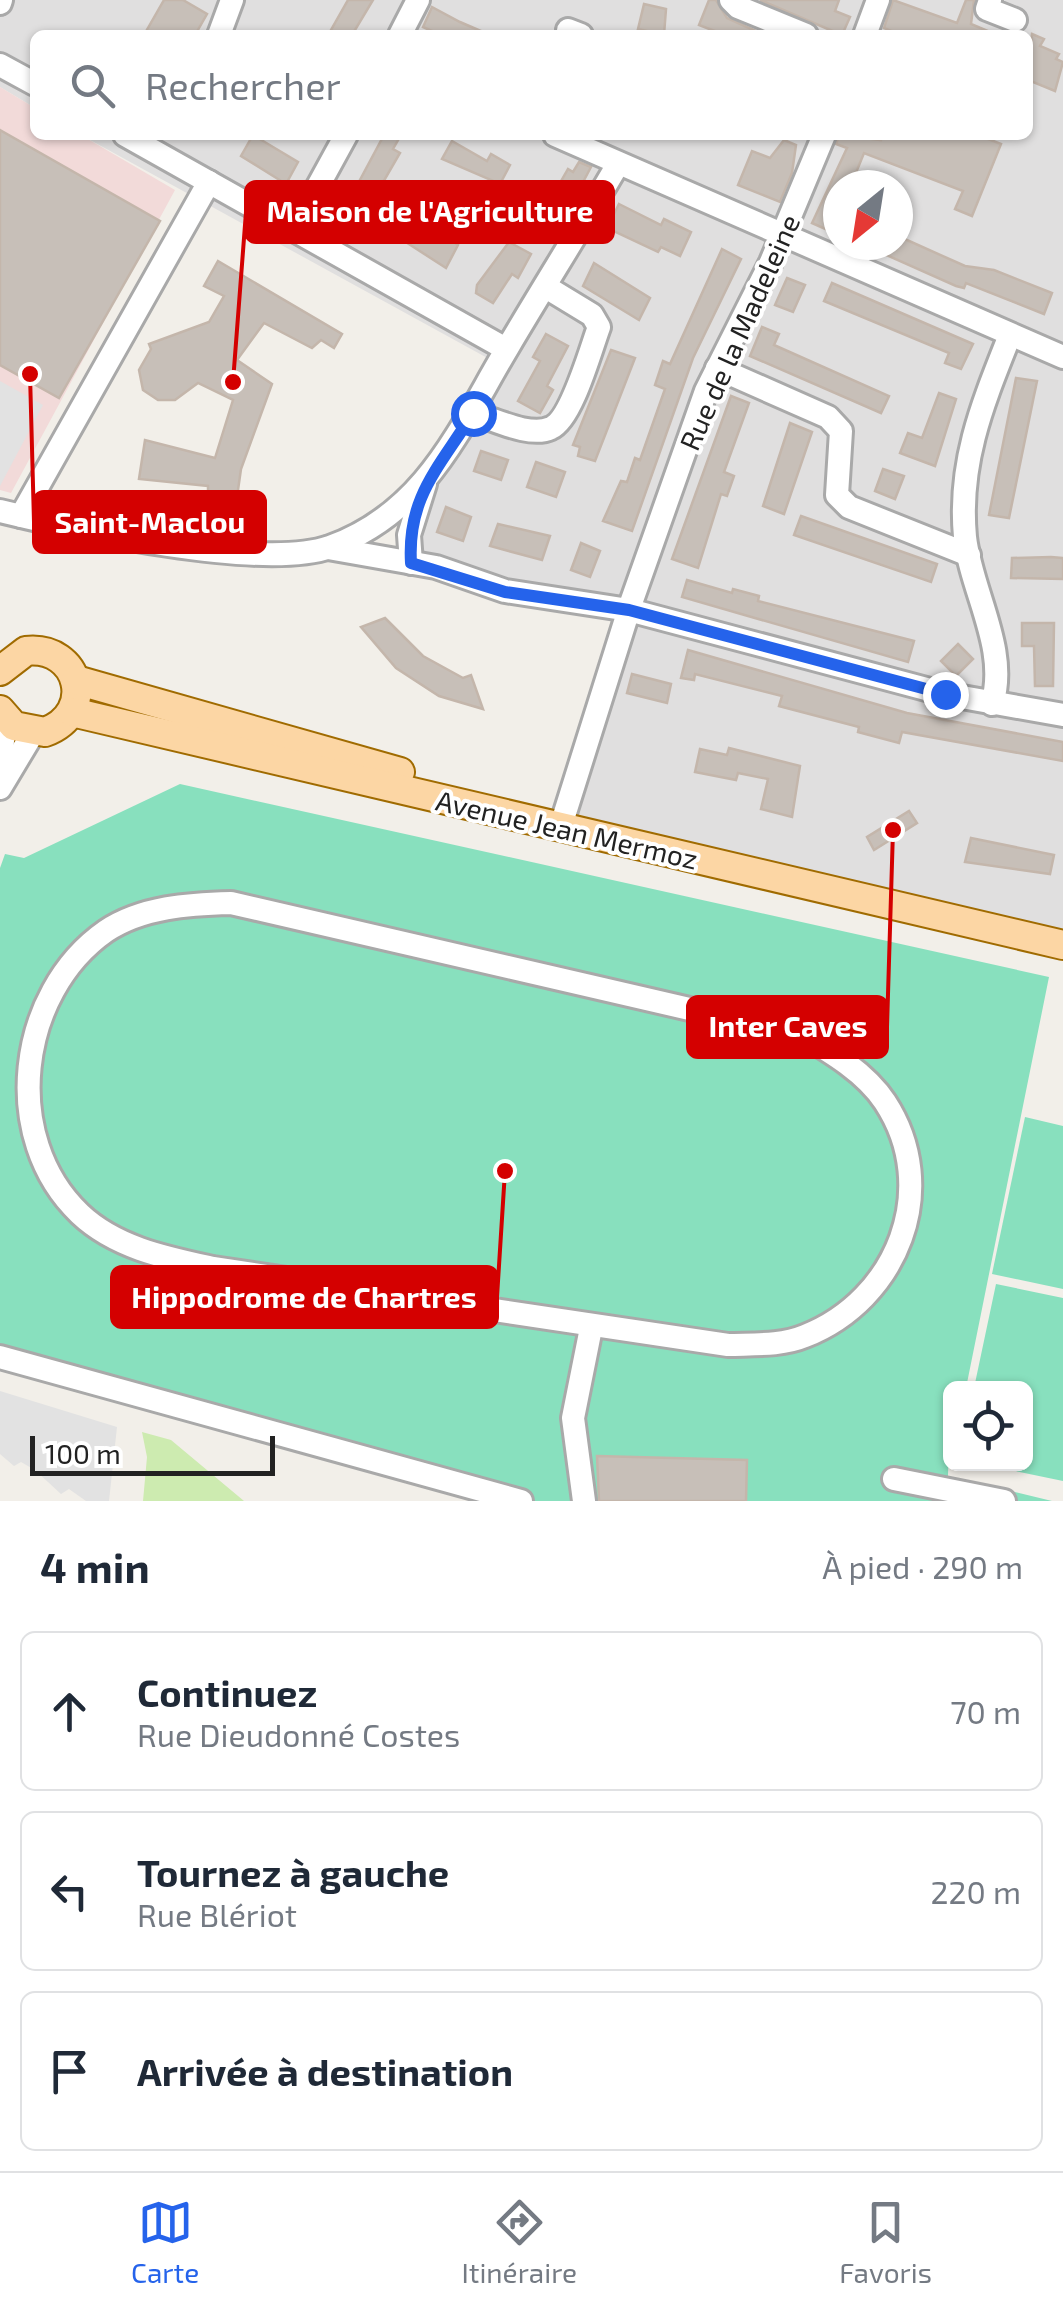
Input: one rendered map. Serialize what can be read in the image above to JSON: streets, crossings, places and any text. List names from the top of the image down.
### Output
{
  "streets": {
    "main road": ["Avenue Jean Mermoz"],
    "street": ["Rue de la Madeleine"]
  },
  "crossings": [
    ["Rue de la Madeleine", "Avenue Jean Mermoz"]
  ],
  "places": [
    "Saint-Maclou",
    "Maison de l'Agriculture",
    "Inter Caves",
    "Hippodrome de Chartres"
  ],
  "scale_bar": "100 m",
  "north": "bottom left",
  "page": {
    "search": "Rechercher",
    "scale": "100 m",
    "heading": ["4 min", "À pied · 290 m"],
    "list": [
      ["Continuez", "Rue Dieudonné Costes", "70 m"],
      ["Tournez à gauche", "Rue Blériot", "220 m"],
      "Arrivée à destination"
    ],
    "nav": ["Carte", "Itinéraire", "Favoris"]
  }
}
